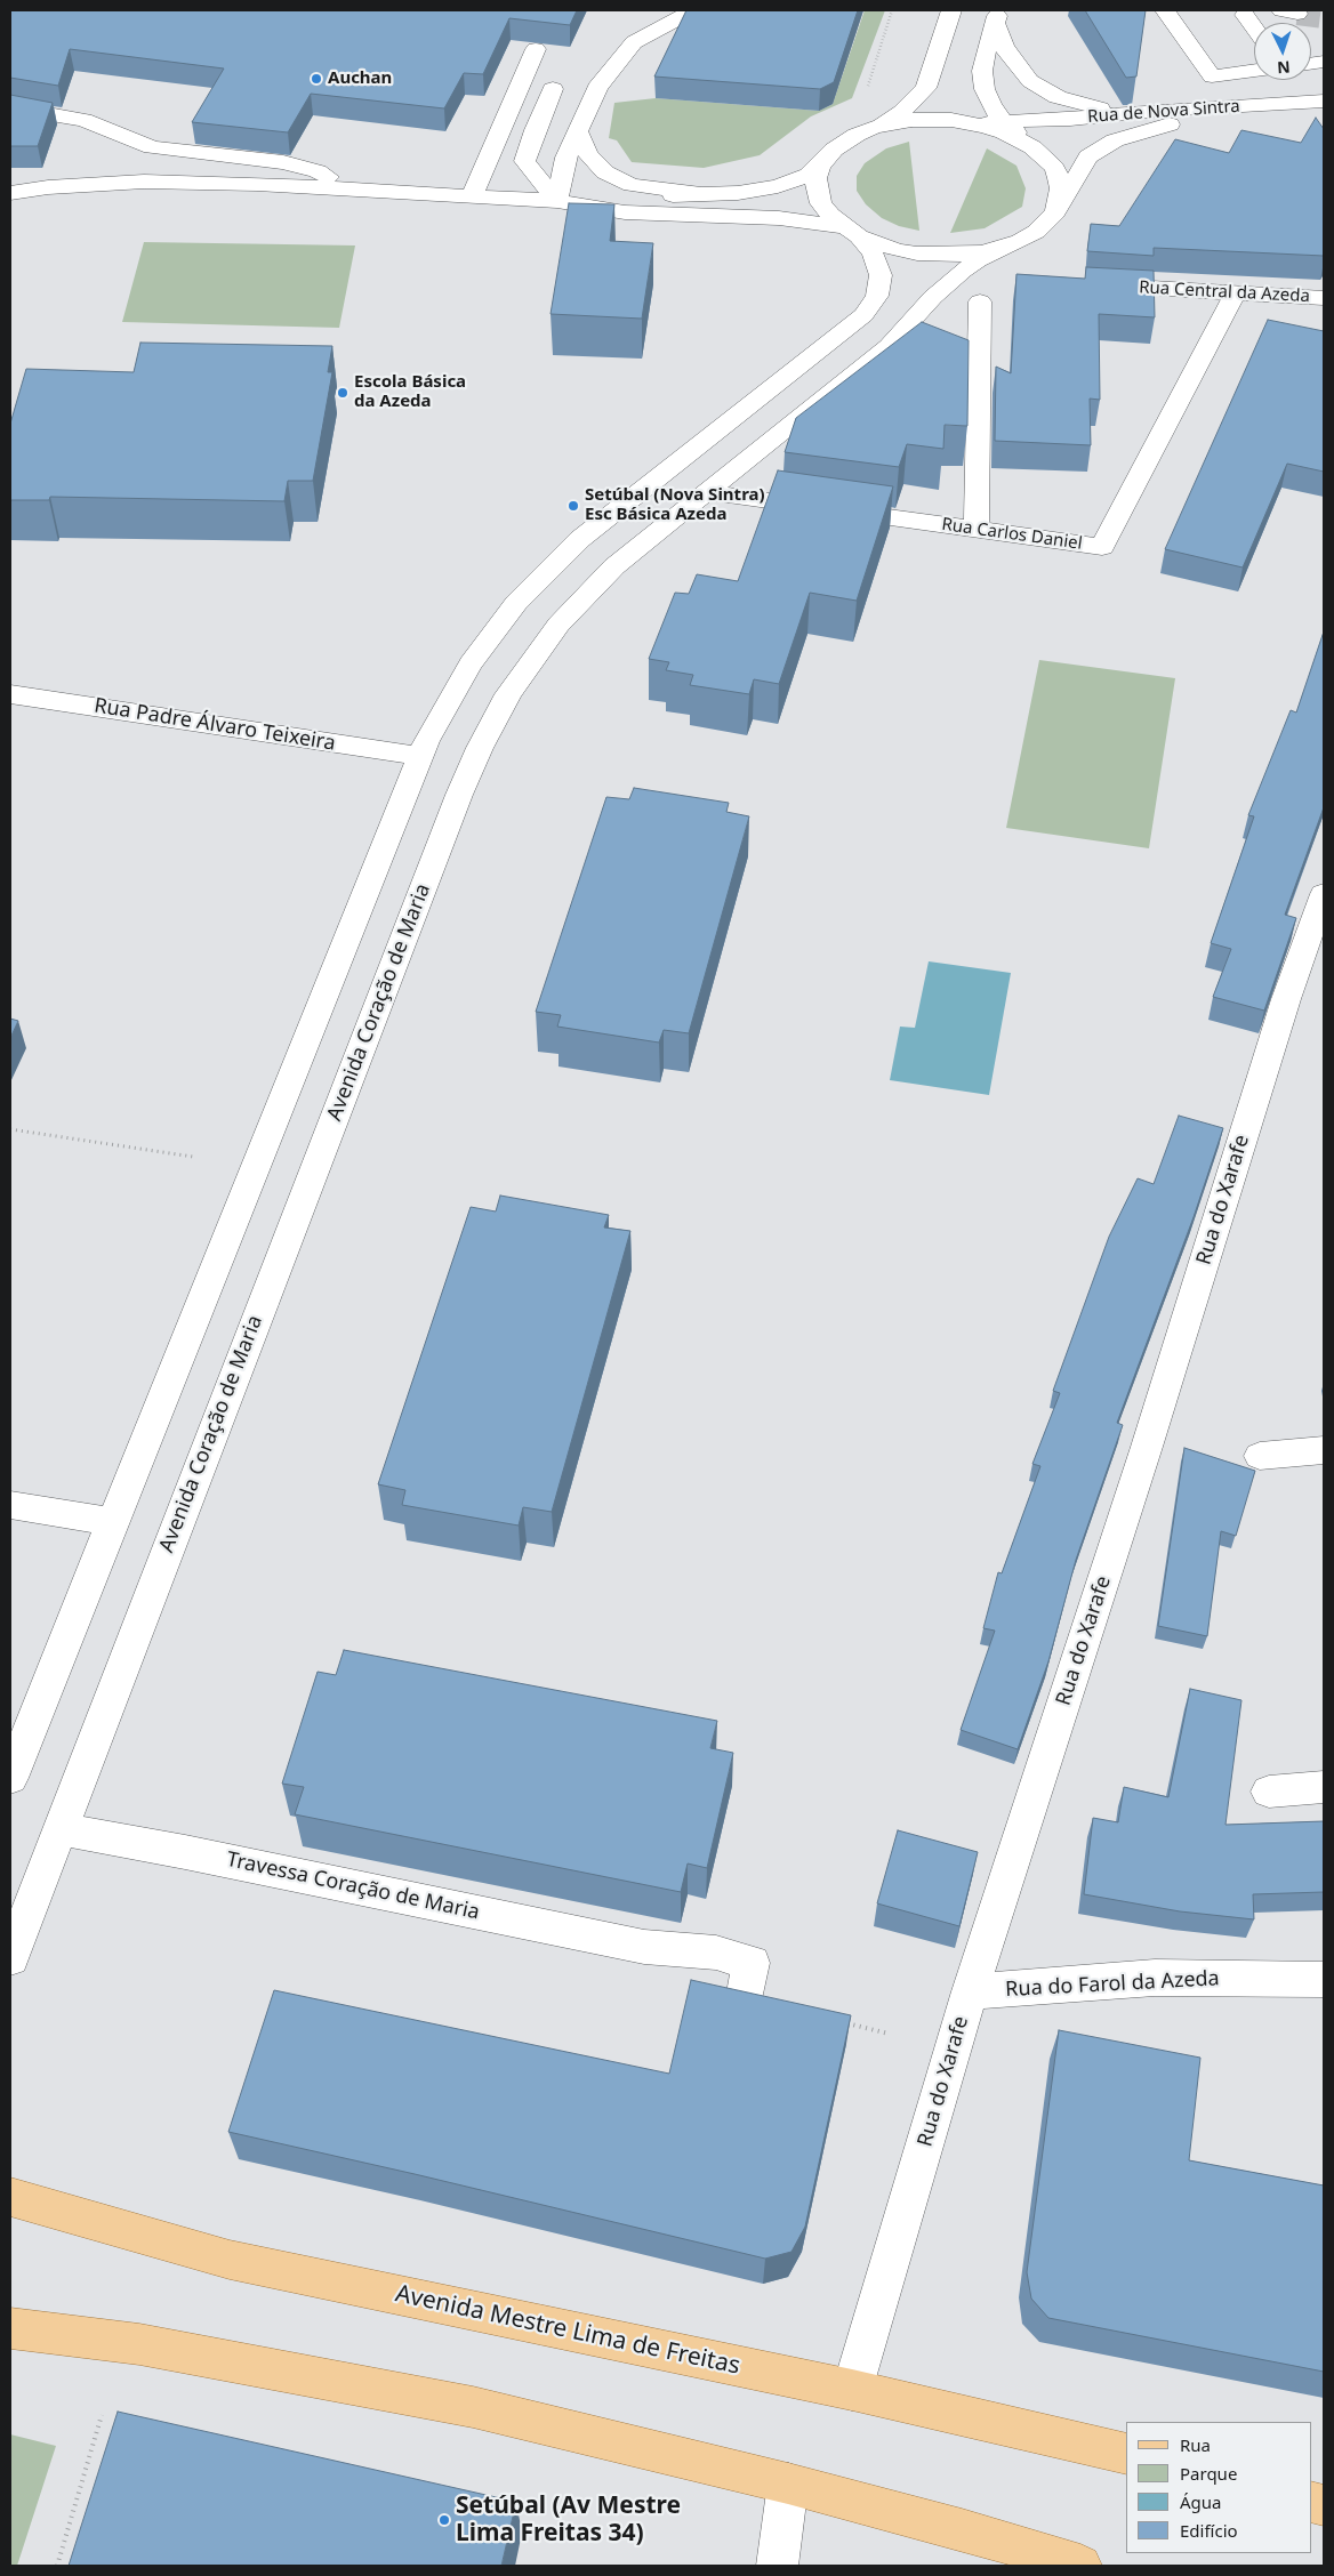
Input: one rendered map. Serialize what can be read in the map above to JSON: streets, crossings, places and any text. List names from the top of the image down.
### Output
{
  "streets": {
    "main road": ["Avenida Mestre Lima de Freitas"],
    "street": [
      "Rua de Nova Sintra",
      "Rua Central da Azeda",
      "Rua Carlos Daniel",
      "Rua Padre Álvaro Teixeira",
      "Avenida Coração de Maria",
      "Rua do Xarafe",
      "Travessa Coração de Maria",
      "Rua do Farol da Azeda"
    ]
  },
  "crossings": [
    ["Rua de Nova Sintra", "Avenida Coração de Maria"],
    ["Rua Central da Azeda", "Rua Carlos Daniel"],
    ["Rua Carlos Daniel", "Avenida Coração de Maria"],
    ["Avenida Coração de Maria", "Travessa Coração de Maria"],
    ["Rua do Xarafe", "Rua do Farol da Azeda"],
    ["Rua do Xarafe", "Avenida Mestre Lima de Freitas"]
  ],
  "places": [
    "Auchan",
    "Escola Básica da Azeda",
    "Setúbal (Nova Sintra) Esc Básica Azeda",
    "Setúbal (Av Mestre Lima Freitas 34)"
  ],
  "legend": [
    "Rua",
    "Parque",
    "Água",
    "Edifício"
  ],
  "north": "bottom"
}
